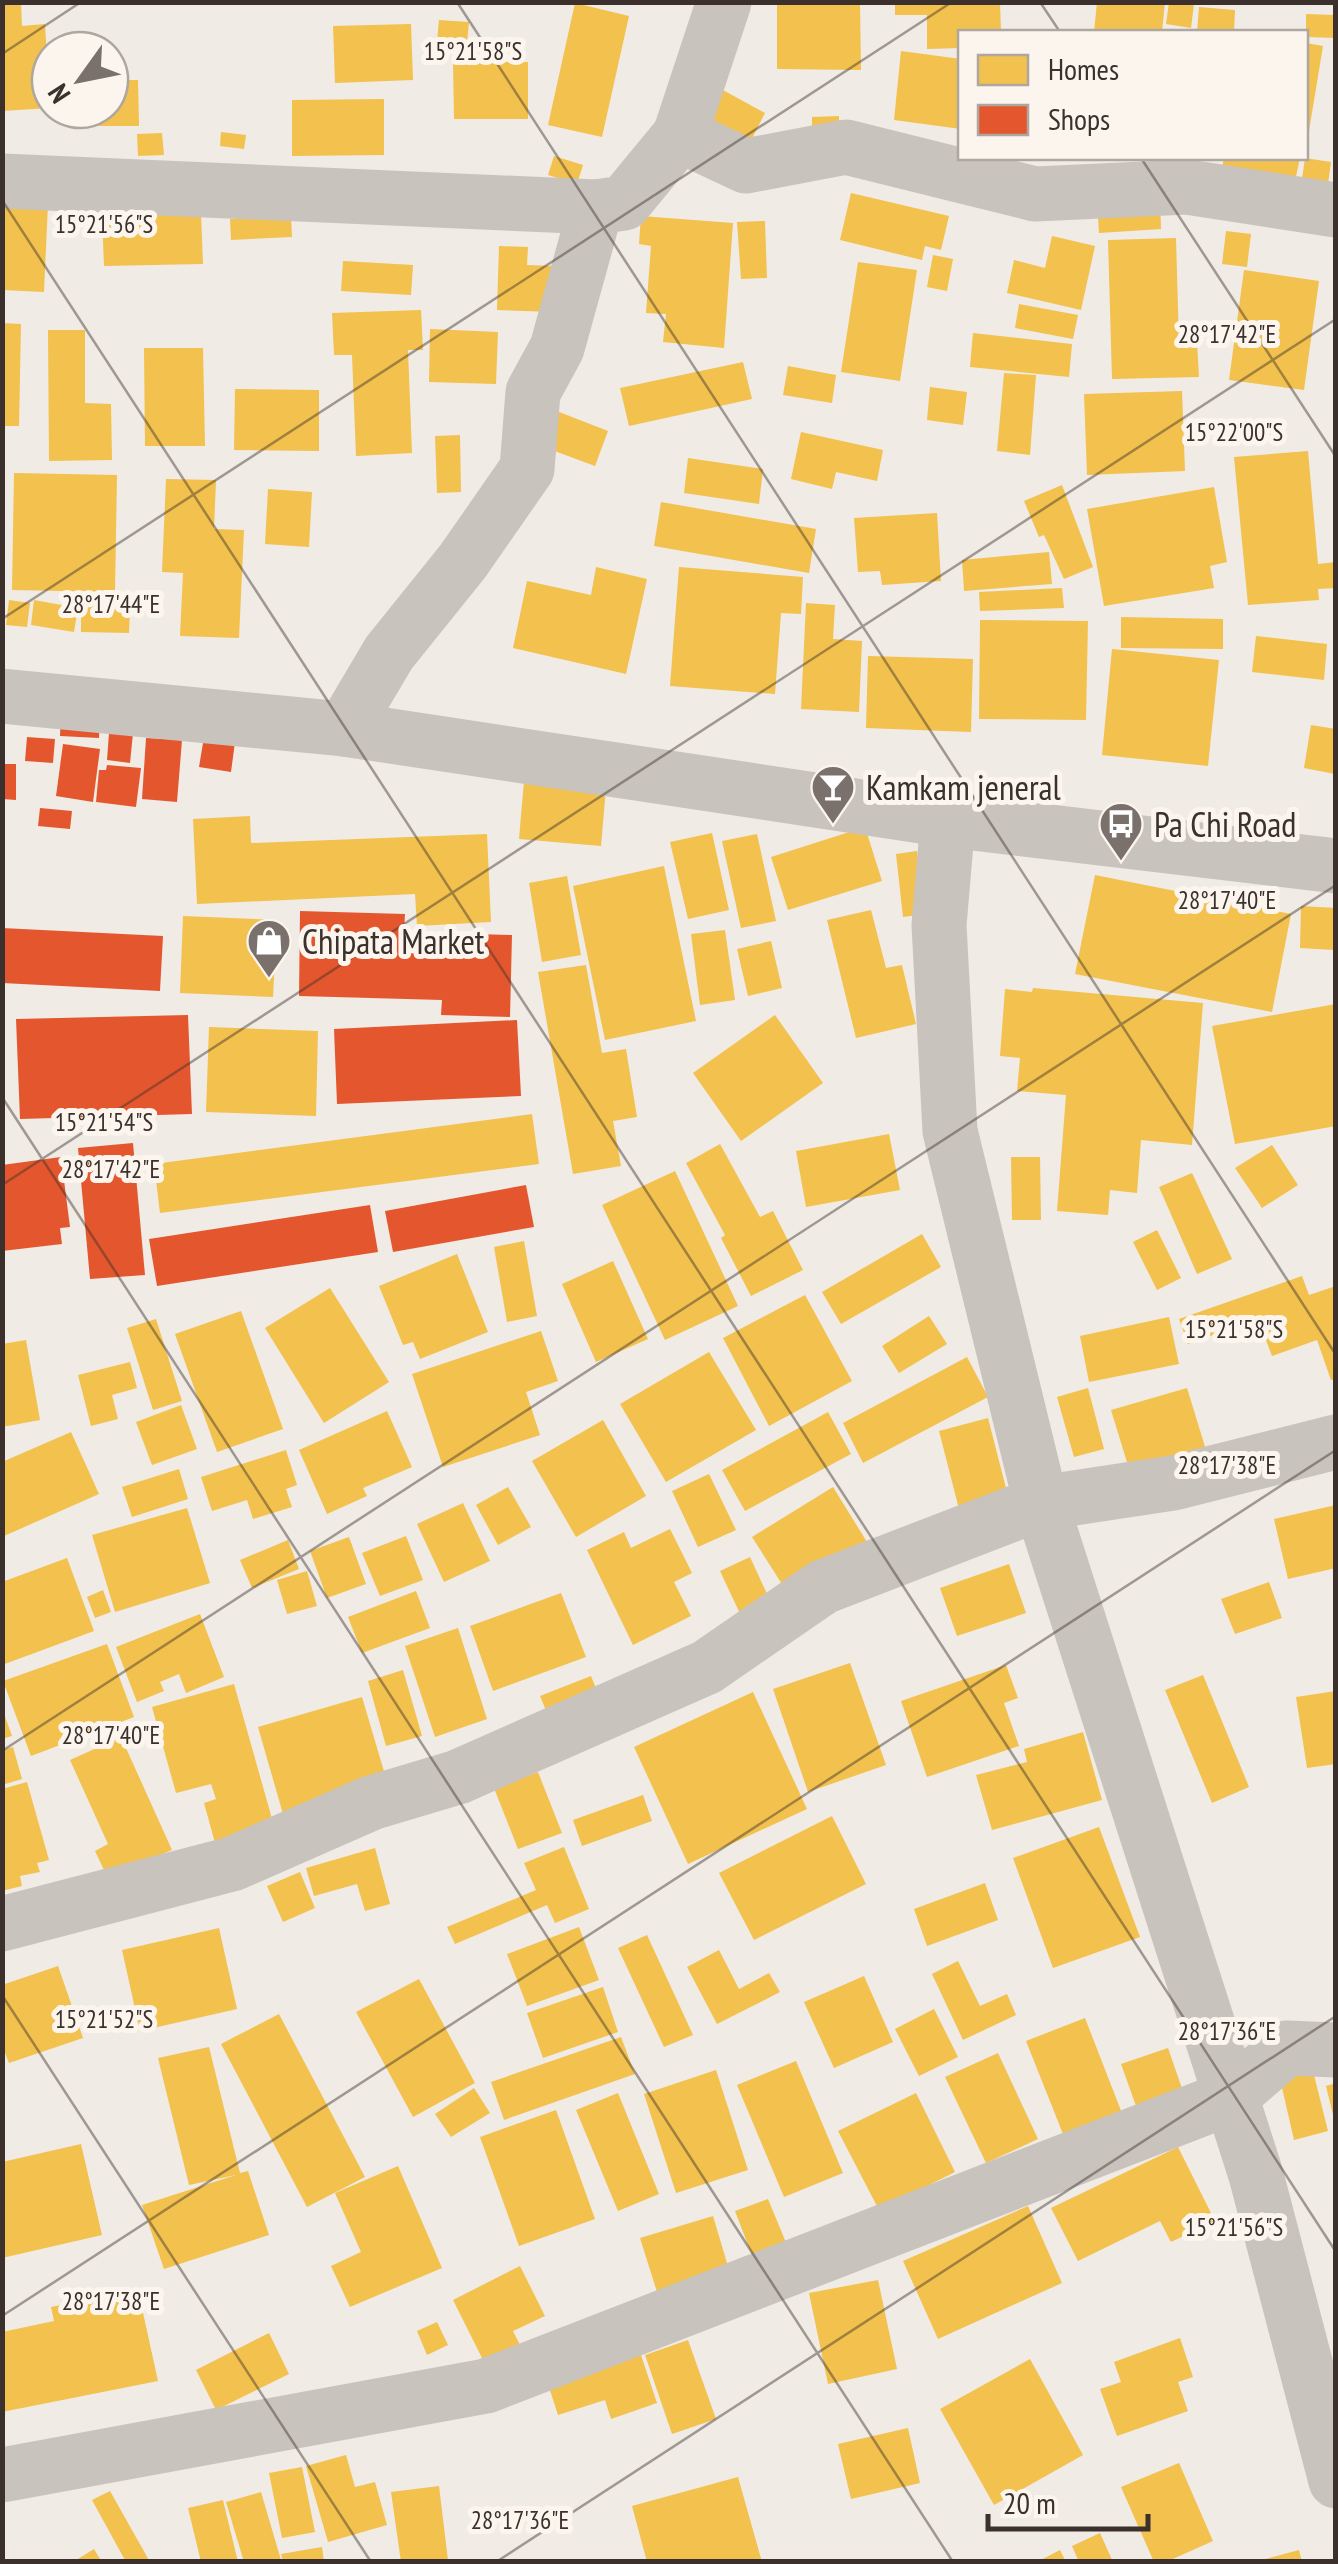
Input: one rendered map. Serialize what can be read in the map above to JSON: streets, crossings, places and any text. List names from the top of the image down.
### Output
{
  "places": {
    "bar": ["Kamkam jeneral"],
    "bus stop": ["Pa Chi Road"],
    "shop": ["Chipata Market"]
  },
  "legend": ["Homes", "Shops"],
  "scale_bar": "20 m",
  "north": "bottom left",
  "coordinates": [
    "15°21'58\"S",
    "15°21'56\"S",
    "28°17'42\"E",
    "15°22'00\"S",
    "28°17'44\"E",
    "28°17'40\"E",
    "15°21'54\"S",
    "28°17'38\"E",
    "15°21'52\"S",
    "28°17'36\"E"
  ]
}
